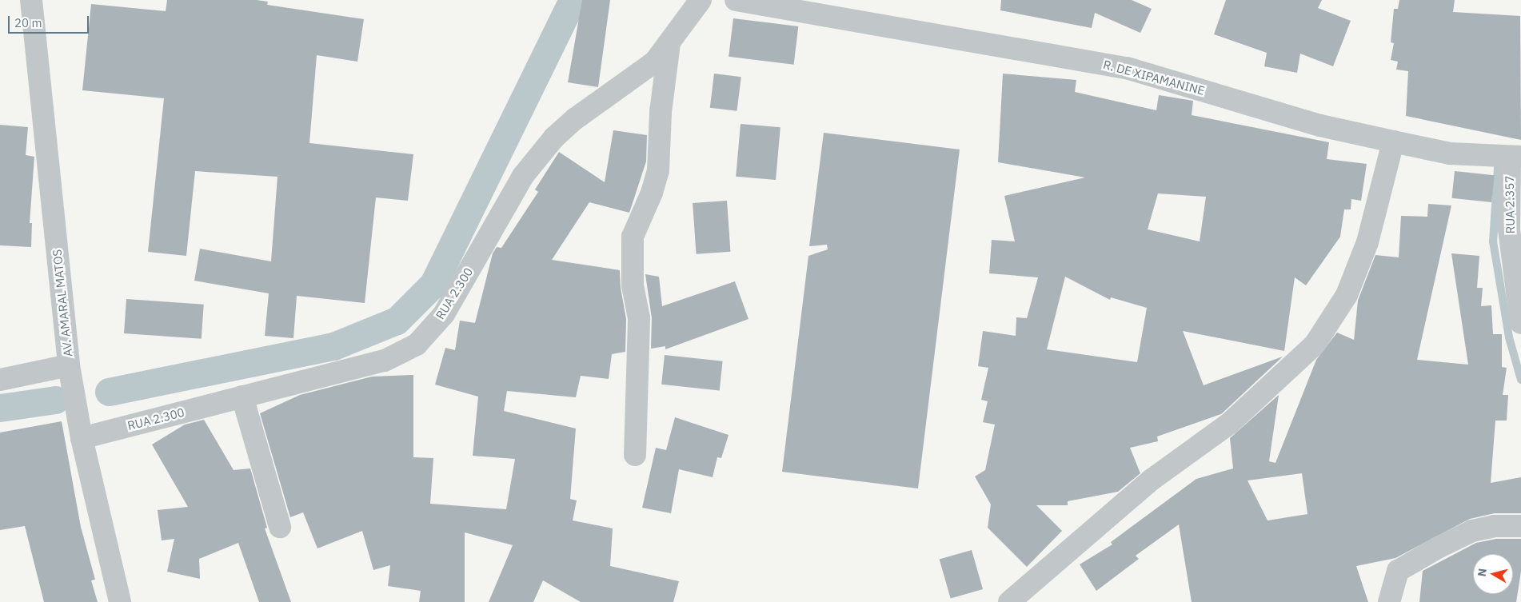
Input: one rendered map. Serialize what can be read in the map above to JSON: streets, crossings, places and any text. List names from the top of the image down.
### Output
{
  "streets": {
    "street": [
      "R. DE XIPAMANINE",
      "RUA 2.357",
      "RUA 2.300",
      "AV. AMARAL MATOS"
    ]
  },
  "crossings": [
    ["R. DE XIPAMANINE", "RUA 2.357"],
    ["RUA 2.300", "AV. AMARAL MATOS"]
  ],
  "scale_bar": "20 m",
  "north": "left"
}
